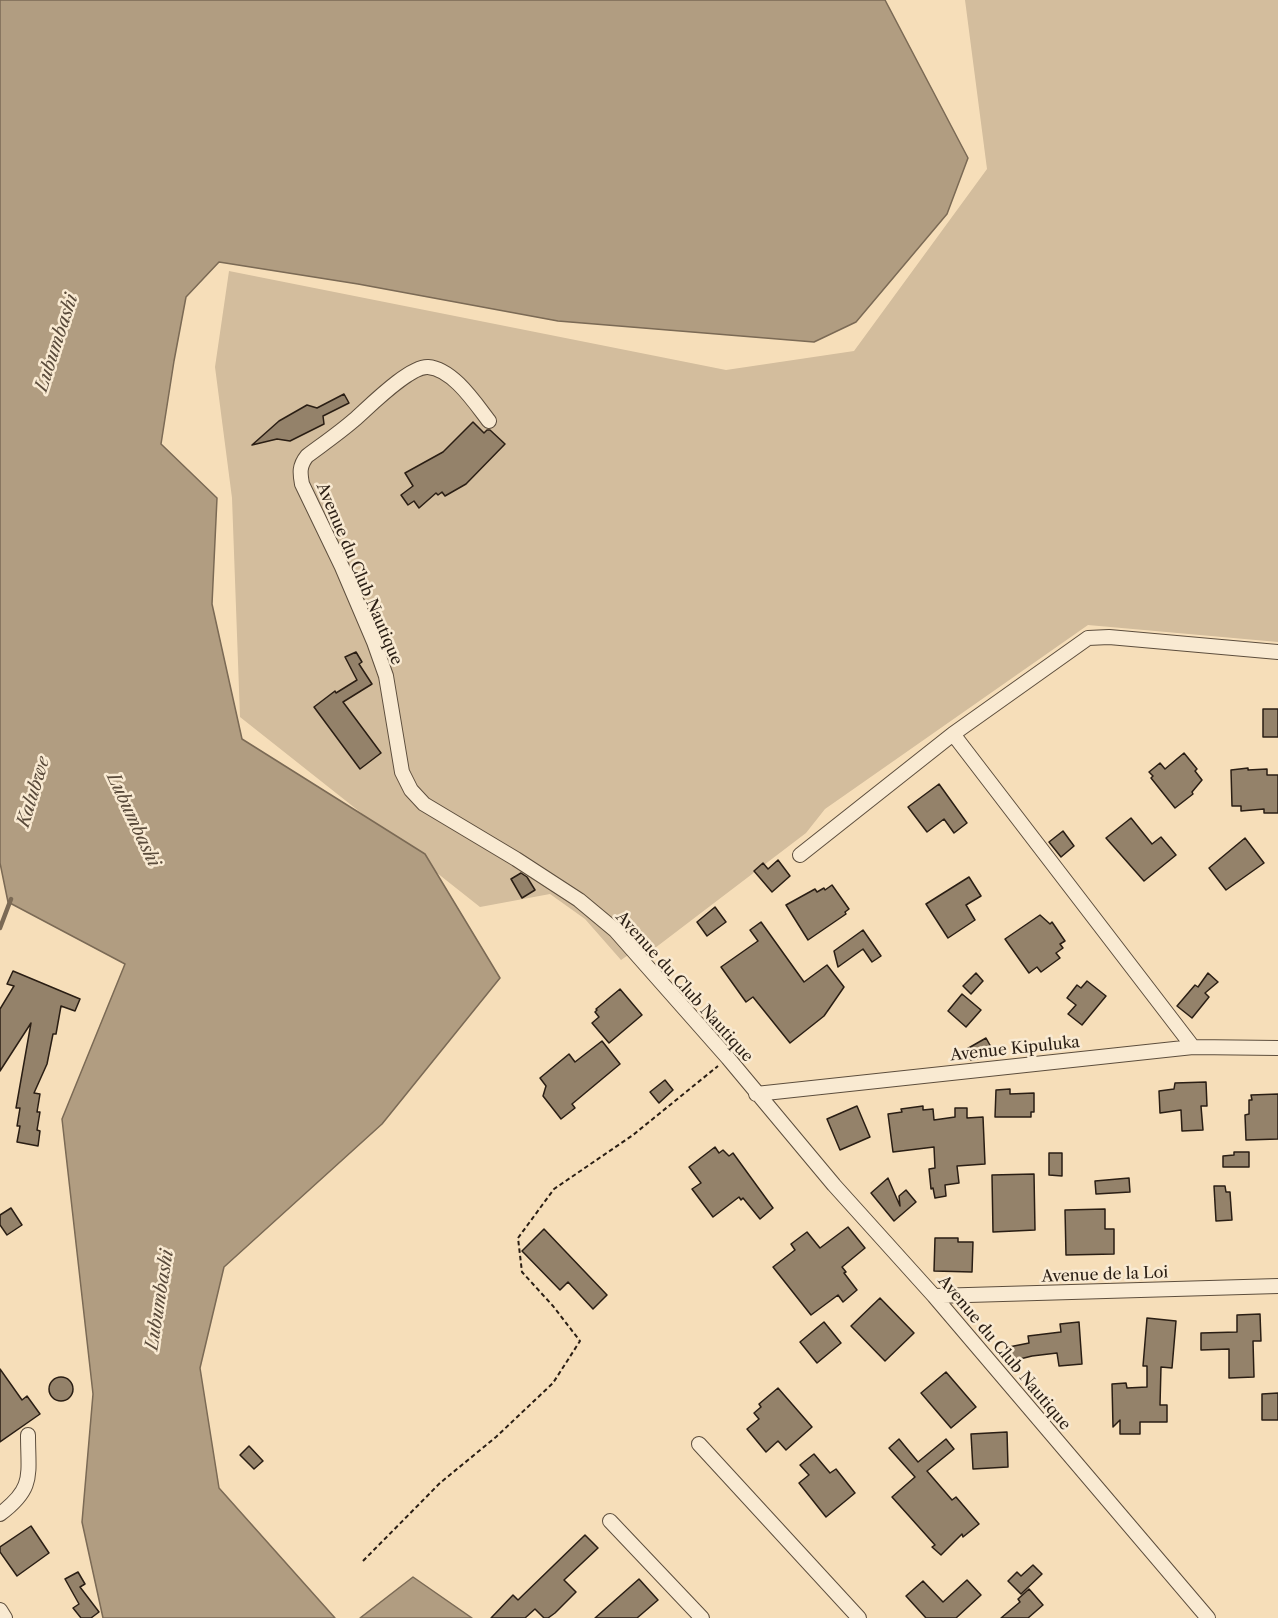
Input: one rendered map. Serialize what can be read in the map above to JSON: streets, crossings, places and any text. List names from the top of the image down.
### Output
{
  "streets": {
    "street": ["Avenue du Club Nautique", "Avenue Kipuluka", "Avenue de la Loi"]
  },
  "crossings": [
    ["Avenue du Club Nautique", "Avenue Kipuluka"],
    ["Avenue du Club Nautique", "Avenue de la Loi"]
  ],
  "water": ["Lubumbashi", "Kalubwe"]
}
